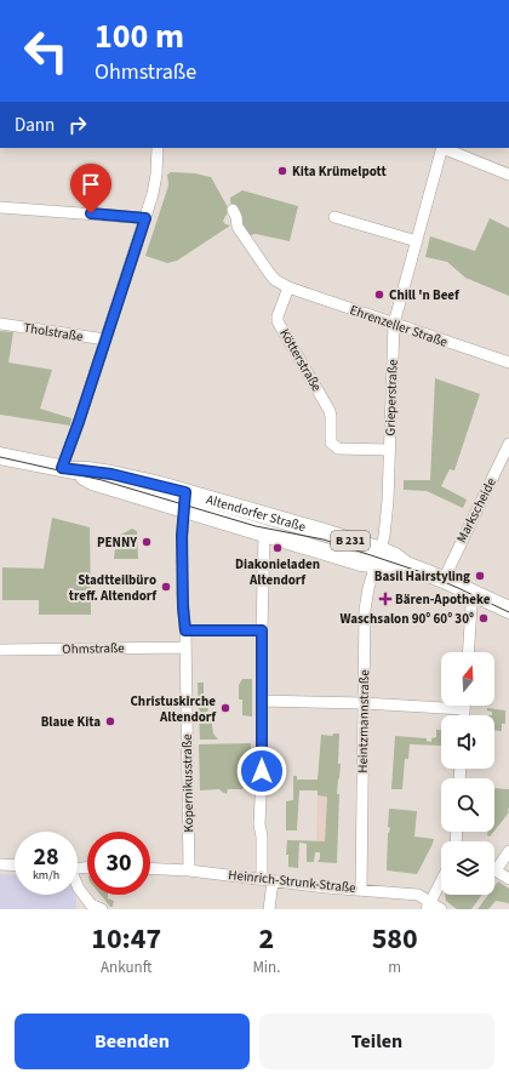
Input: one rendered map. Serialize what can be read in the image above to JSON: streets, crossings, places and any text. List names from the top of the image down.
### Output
{
  "streets": {
    "main road": ["Altendorfer Straße", "B 231"],
    "street": [
      "Ehrenzeller Straße",
      "Tholstraße",
      "Kötterstraße",
      "Grieperstraße",
      "Markscheide",
      "Ohmstraße",
      "Heintzmannstraße",
      "Kopernikusstraße",
      "Heinrich-Strunk-Straße"
    ]
  },
  "crossings": [
    ["Ehrenzeller Straße", "Kötterstraße"],
    ["Ehrenzeller Straße", "Grieperstraße"],
    ["Kötterstraße", "Grieperstraße"],
    ["Grieperstraße", "Altendorfer Straße"],
    ["Grieperstraße", "Heintzmannstraße"],
    ["Markscheide", "Altendorfer Straße"],
    ["Altendorfer Straße", "Heintzmannstraße"],
    ["Altendorfer Straße", "Kopernikusstraße"],
    ["Ohmstraße", "Kopernikusstraße"],
    ["Heintzmannstraße", "Heinrich-Strunk-Straße"],
    ["Kopernikusstraße", "Heinrich-Strunk-Straße"]
  ],
  "places": {
    "other": [
      "Kita Krümelpott",
      "Chill 'n Beef",
      "PENNY",
      "Diakonieladen Altendorf",
      "Basil Hairstyling",
      "Stadtteilbüro treff. Altendorf",
      "Waschsalon 90° 60° 30°",
      "Christuskirche Altendorf",
      "Blaue Kita"
    ],
    "health": ["Bären-Apotheke"]
  },
  "north": "top",
  "page": {
    "turn": ["100 m", "Ohmstraße"],
    "then": "Dann",
    "speed": "28 km/h",
    "limit": "30",
    "eta": [
      "10:47",
      "Ankunft",
      "2",
      "Min.",
      "580",
      "m"
    ],
    "buttons": ["Beenden", "Teilen"]
  }
}
